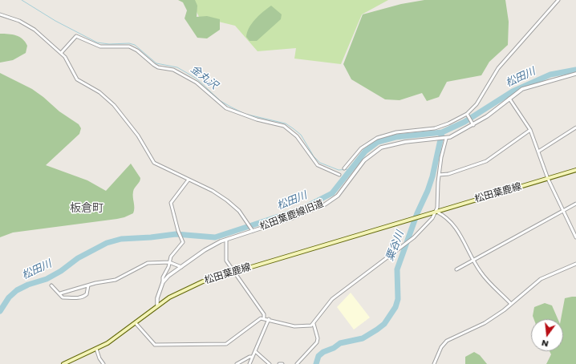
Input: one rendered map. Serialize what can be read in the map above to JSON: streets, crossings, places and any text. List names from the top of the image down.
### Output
{
  "streets": {
    "main road": ["松田葉鹿線"],
    "street": ["松田葉鹿線旧道"]
  },
  "districts": ["板倉町"],
  "water": ["金丸沢", "松田川", "粟谷川"],
  "north": "bottom"
}
